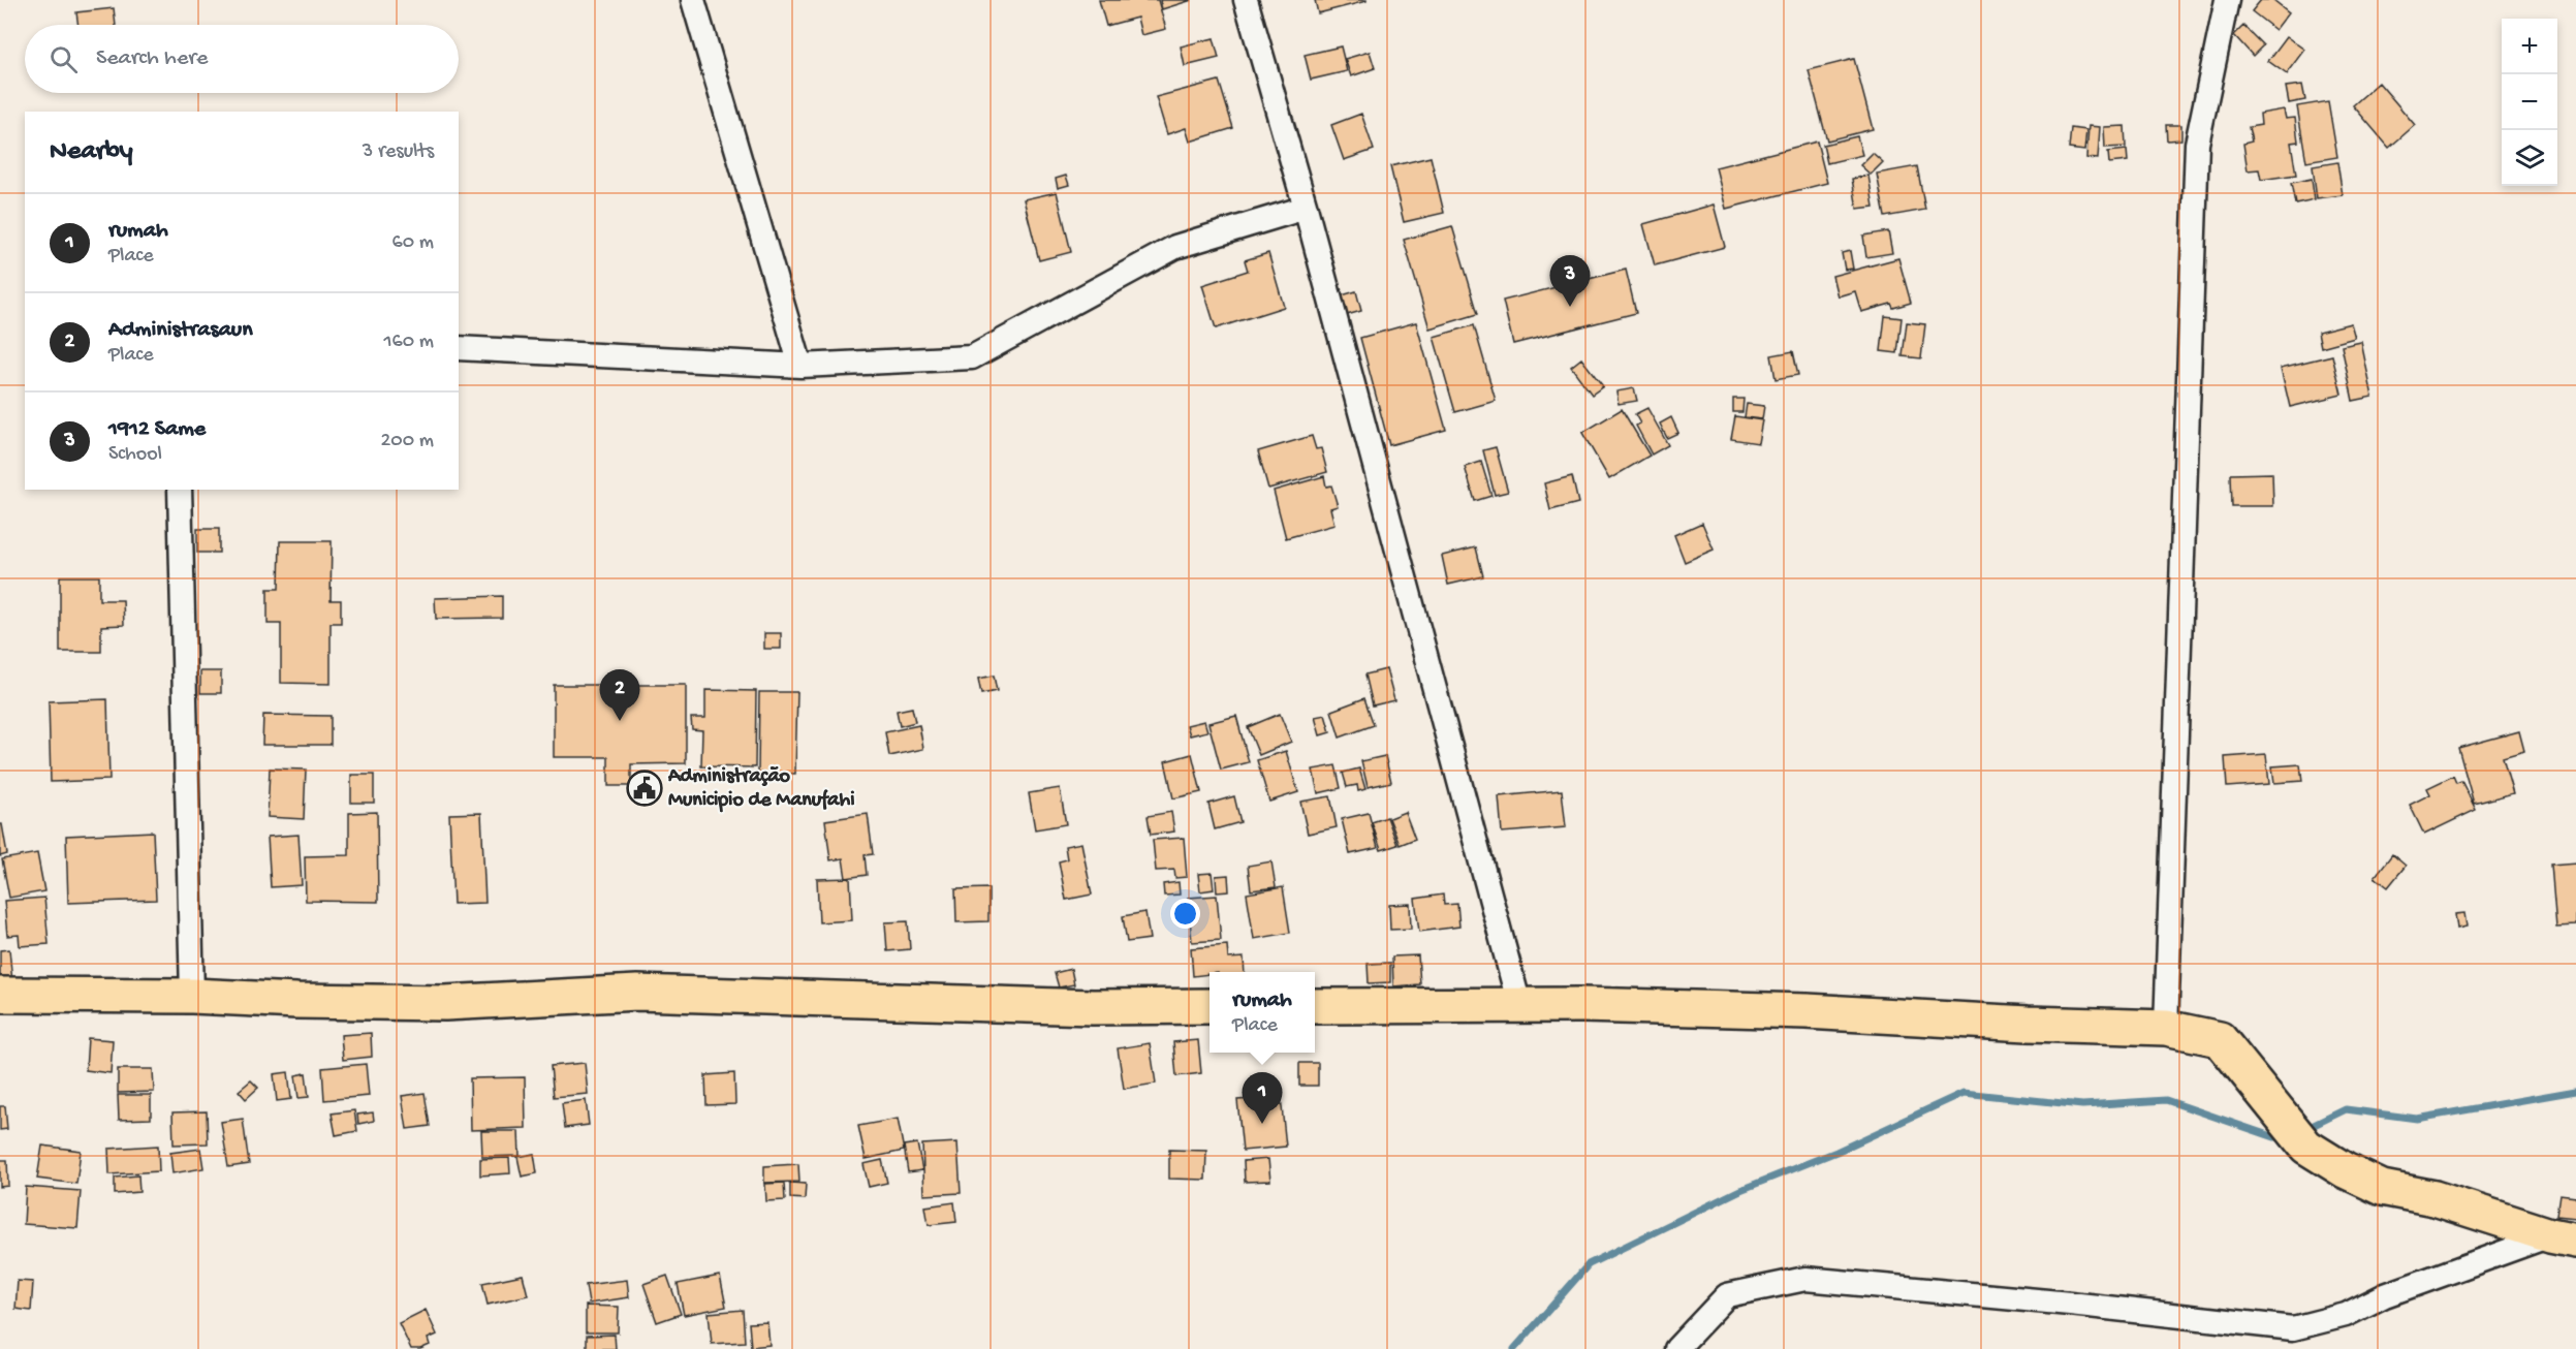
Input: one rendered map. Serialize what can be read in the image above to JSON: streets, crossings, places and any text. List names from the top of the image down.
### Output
{
  "places": {
    "public building": ["Administração Municipio de Manufahi"]
  },
  "page": {
    "map_buttons": ["+", "−"],
    "search": "Search here",
    "heading": ["Nearby", "3 results"],
    "list": [
      {
        "mark": "1",
        "name": "rumah",
        "note": "Place",
        "value": "60 m"
      },
      {
        "mark": "2",
        "name": "Administrasaun",
        "note": "Place",
        "value": "160 m"
      },
      {
        "mark": "3",
        "name": "1912 Same",
        "note": "School",
        "value": "200 m"
      }
    ],
    "pins": ["3", "2", "1"],
    "popup": ["rumah", "Place"]
  }
}
